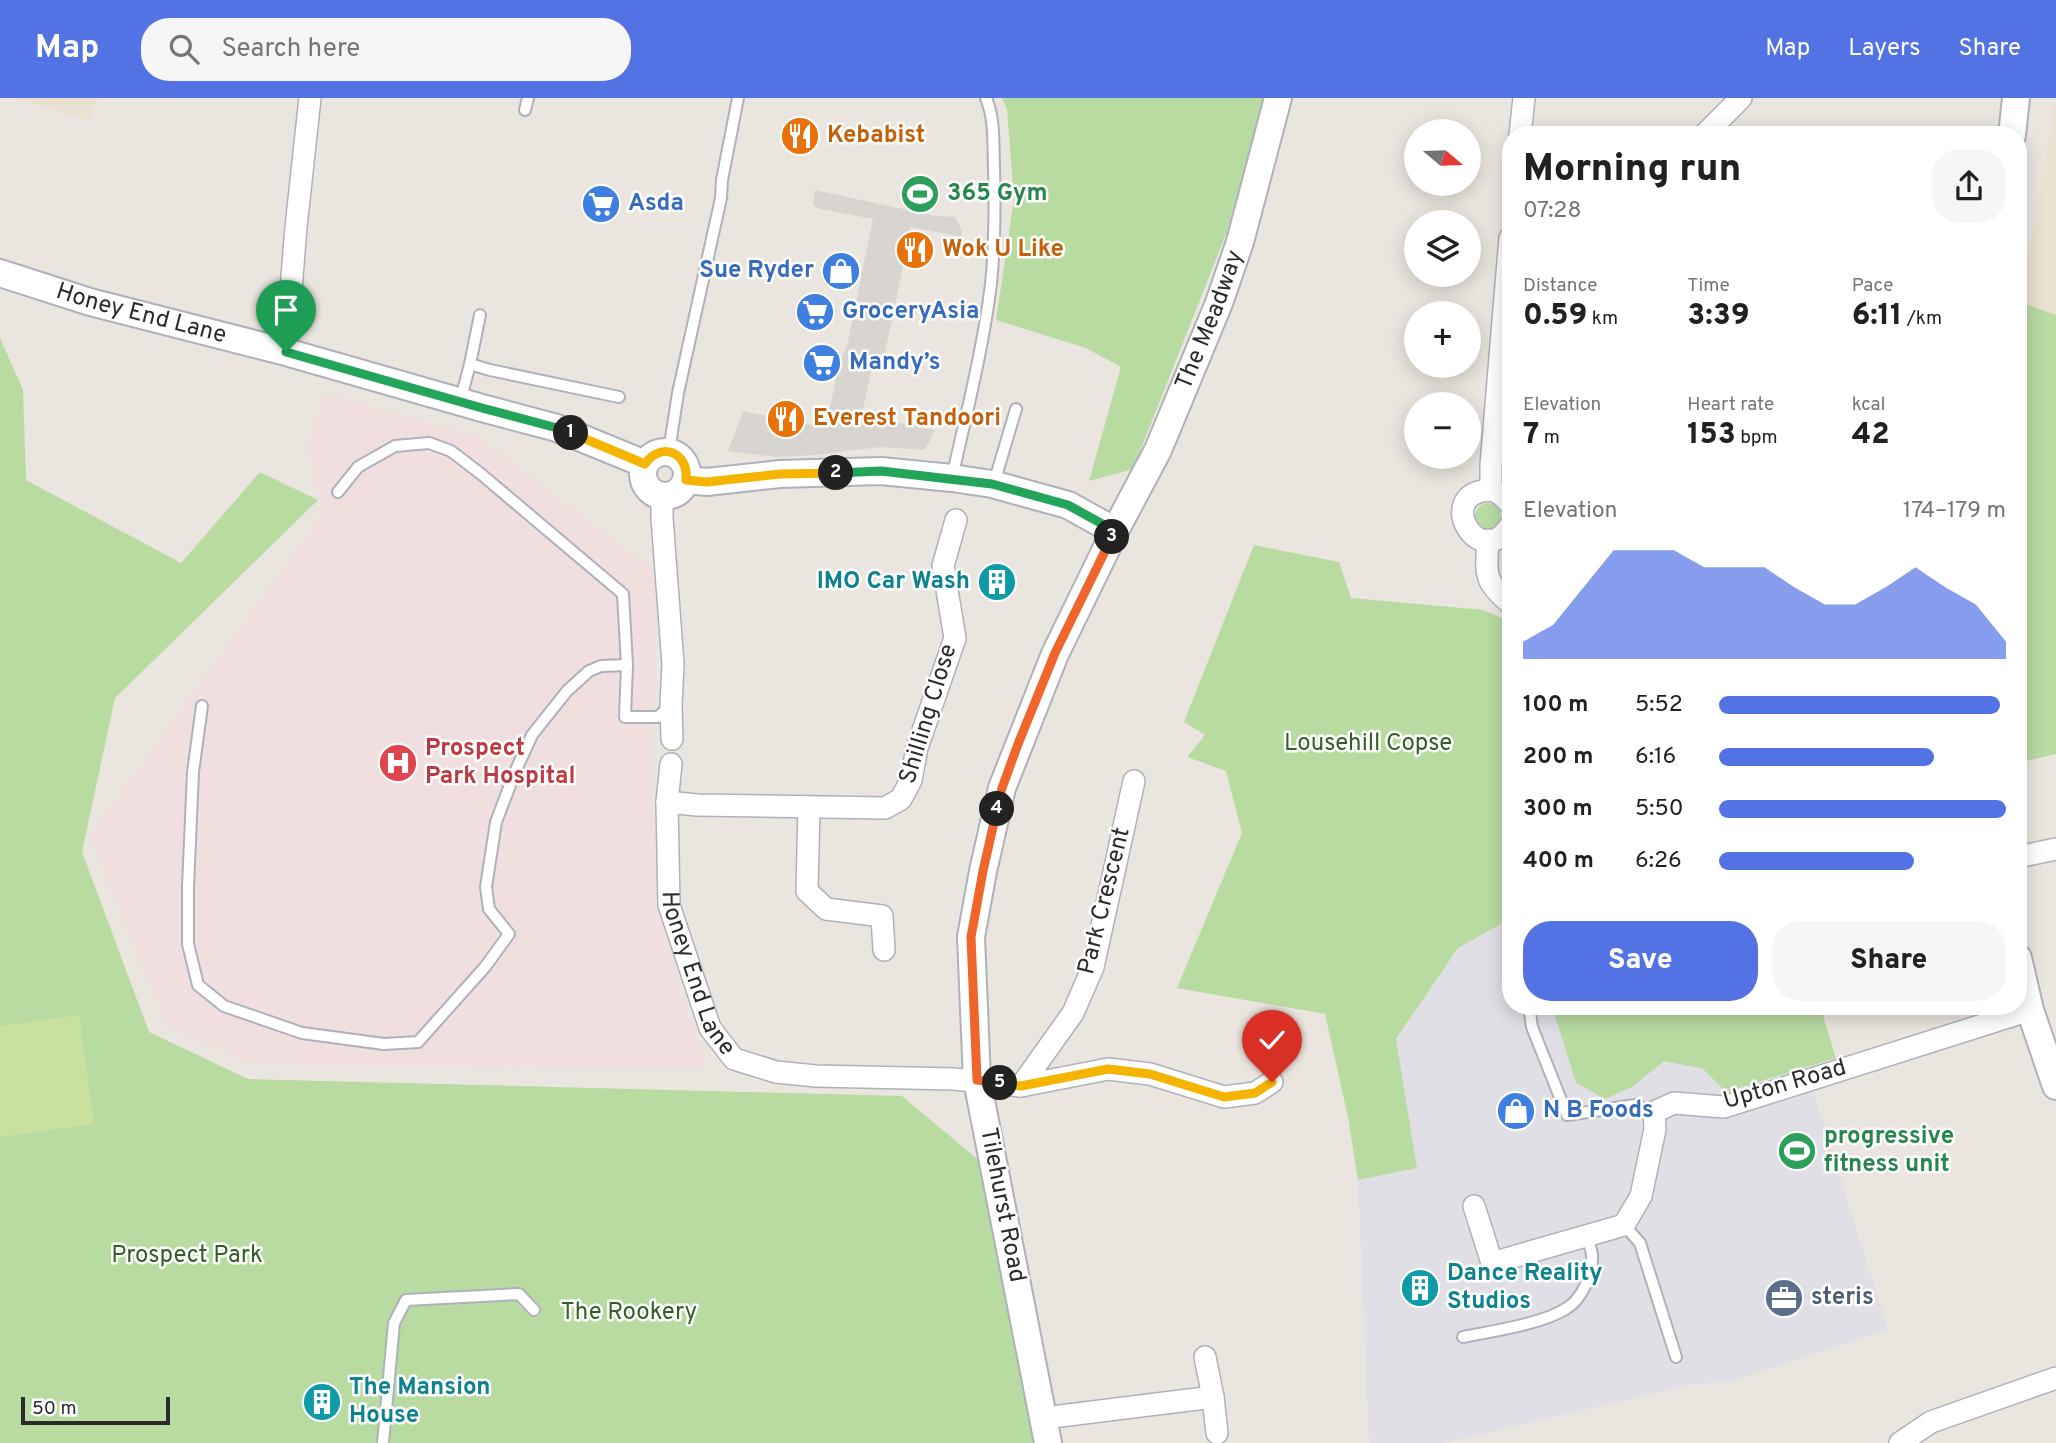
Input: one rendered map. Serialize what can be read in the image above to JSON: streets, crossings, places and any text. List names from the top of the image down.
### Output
{
  "streets": {
    "street": [
      "Honey End Lane",
      "The Meadway",
      "Shilling Close",
      "Park Crescent",
      "Upton Road",
      "Tilehurst Road"
    ]
  },
  "crossings": [
    ["Honey End Lane", "Shilling Close"],
    ["Honey End Lane", "Park Crescent"],
    ["Honey End Lane", "Tilehurst Road"],
    ["The Meadway", "Tilehurst Road"]
  ],
  "parks": ["Lousehill Copse", "Prospect Park", "The Rookery"],
  "places": {
    "restaurant": ["Kebabist", "Wok U Like", "Everest Tandoori"],
    "sports": ["365 Gym", "progressive fitness unit"],
    "supermarket": ["Asda", "GroceryAsia", "Mandy’s"],
    "shop": ["Sue Ryder", "N B Foods"],
    "building": ["IMO Car Wash", "Dance Reality Studios", "The Mansion House"],
    "hospital": ["Prospect Park Hospital"],
    "office": ["steris"]
  },
  "scale_bar": "50 m",
  "north": "right",
  "page": {
    "header": "Map",
    "search": "Search here",
    "nav": ["Map", "Layers", "Share"],
    "map_buttons": ["+", "−"],
    "heading": ["Morning run", "07:28"],
    "stats": [
      ["Distance", "0.59 km"],
      ["Time", "3:39"],
      ["Pace", "6:11 /km"],
      ["Elevation", "7 m"],
      ["Heart rate", "153 bpm"],
      ["kcal", "42"]
    ],
    "pins": [
      "1",
      "2",
      "3",
      "4",
      "5"
    ],
    "chart": ["Elevation", "174–179 m"],
    "list": [
      {
        "name": "100 m",
        "note": "5:52"
      },
      {
        "name": "200 m",
        "note": "6:16"
      },
      {
        "name": "300 m",
        "note": "5:50"
      },
      {
        "name": "400 m",
        "note": "6:26"
      }
    ],
    "buttons": ["Save", "Share"],
    "scale": "50 m"
  }
}
